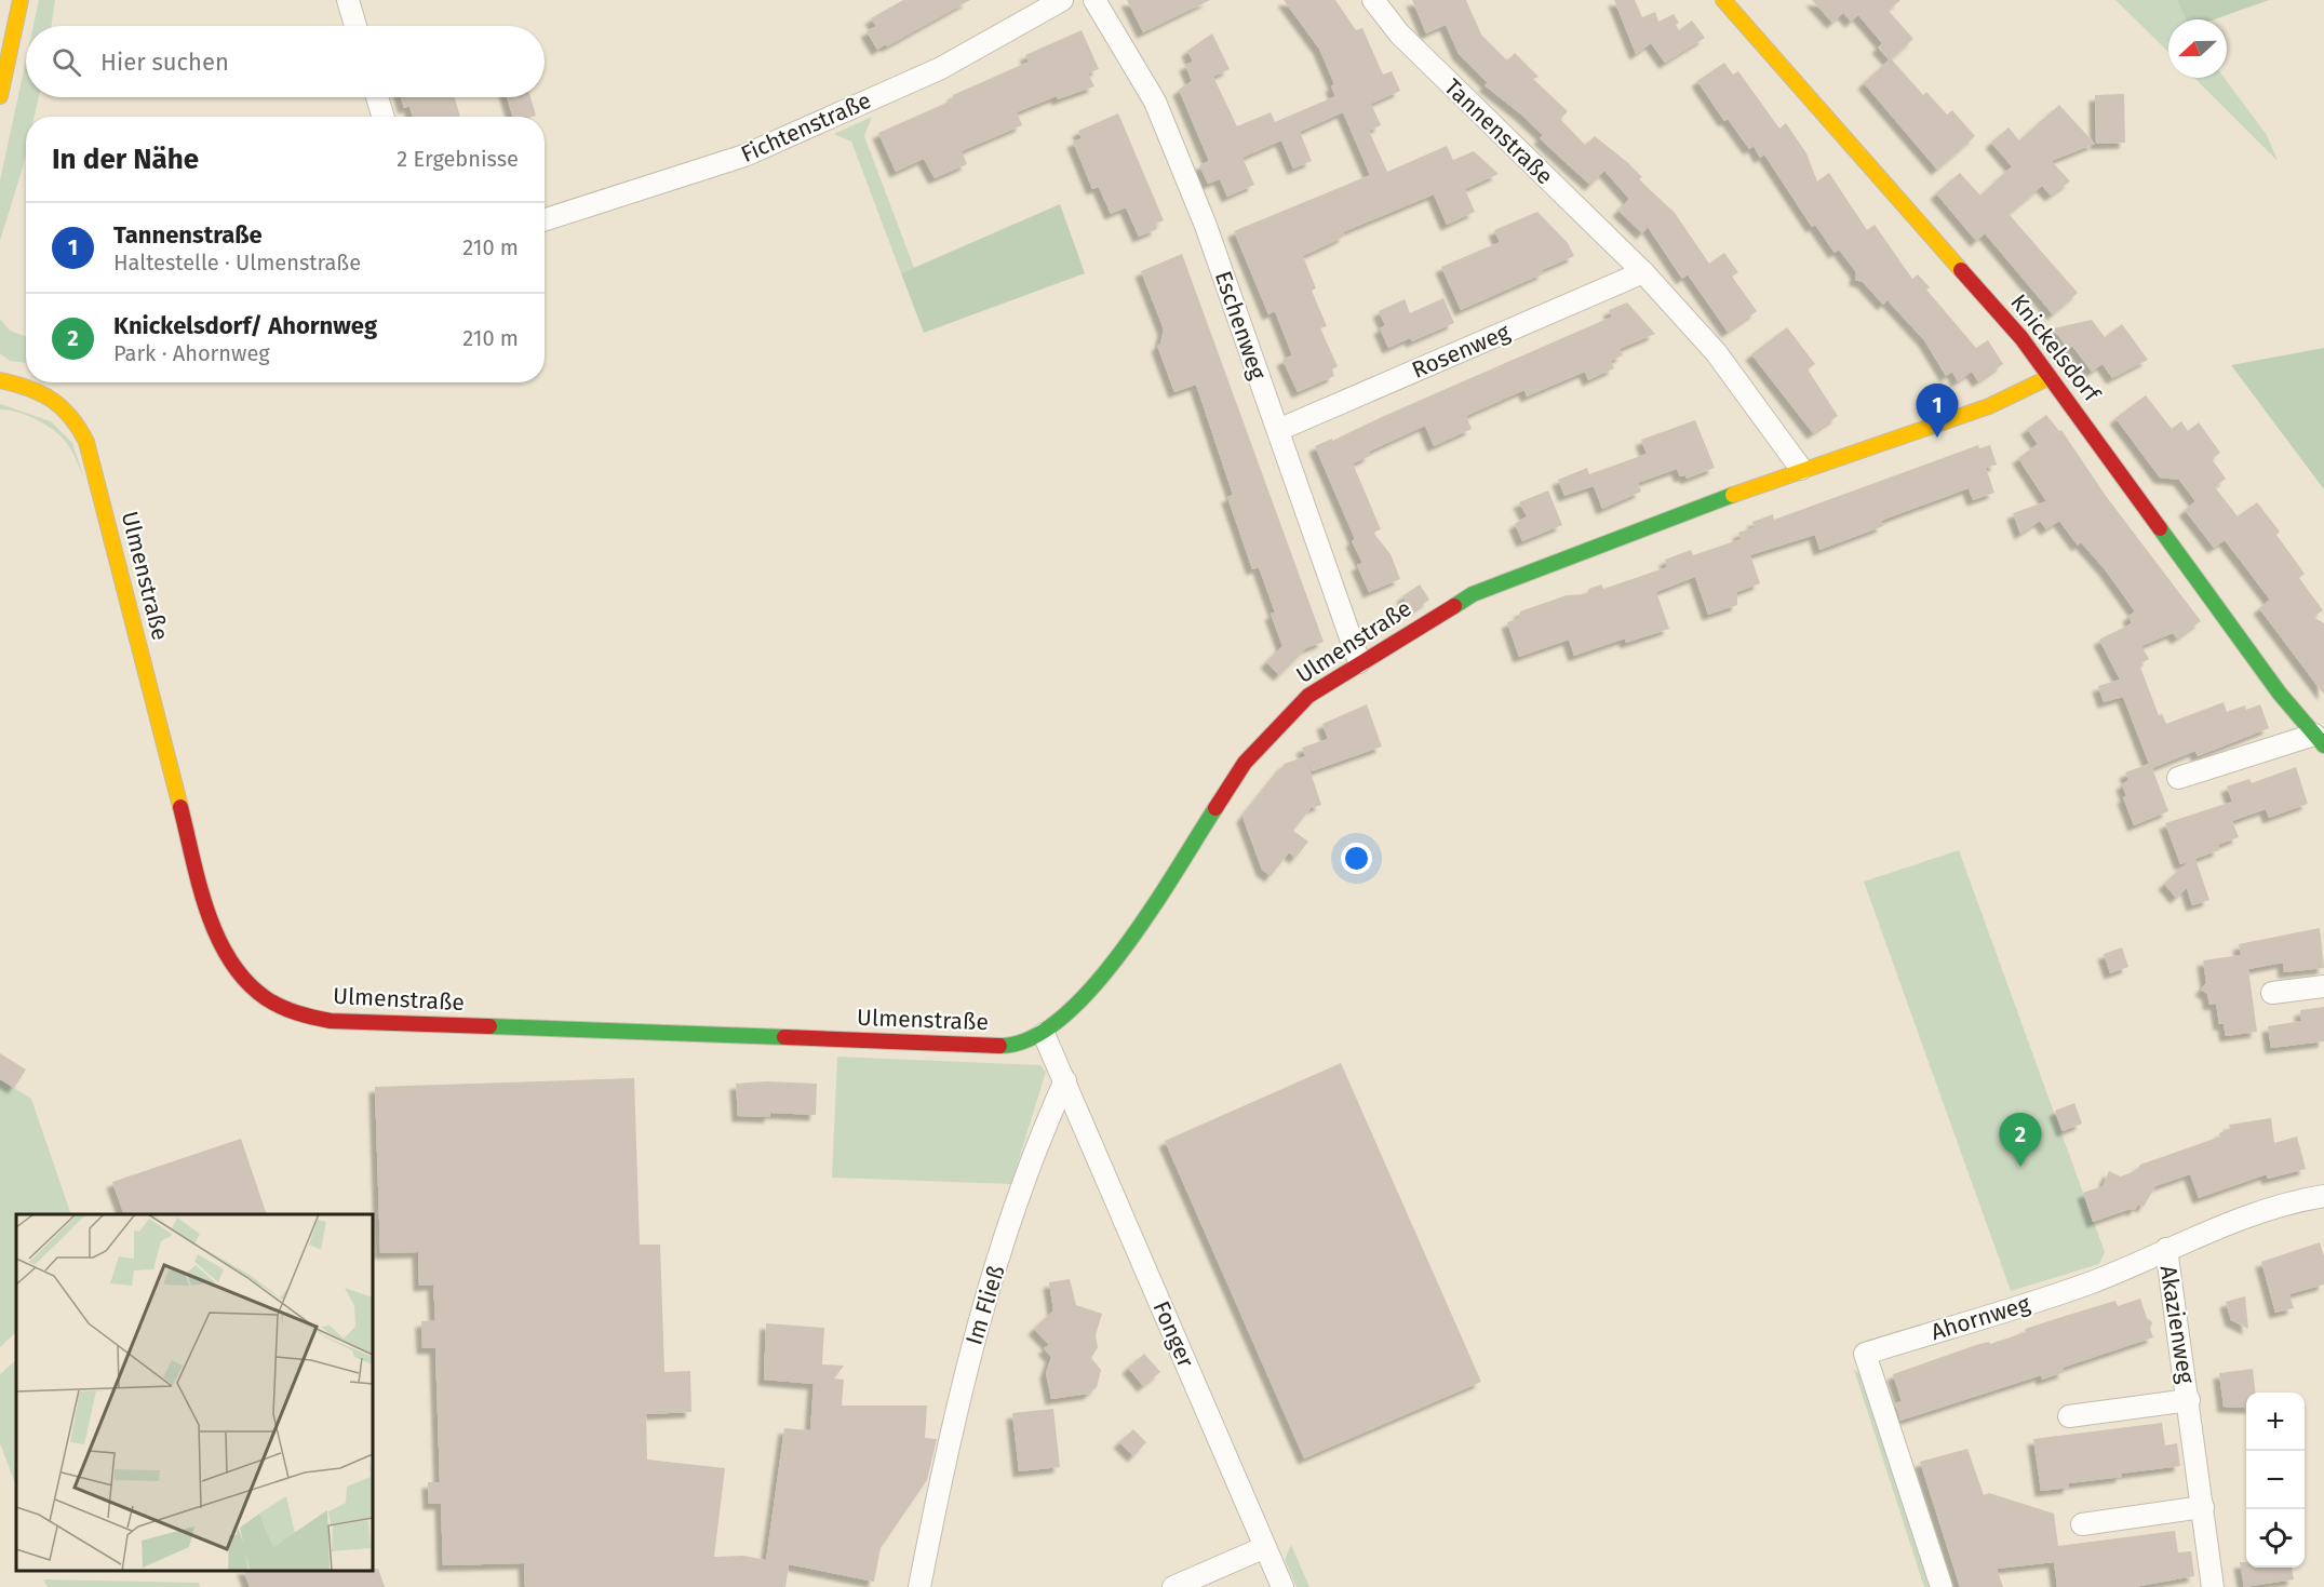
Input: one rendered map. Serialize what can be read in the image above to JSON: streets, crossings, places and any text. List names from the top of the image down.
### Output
{
  "streets": {
    "street": [
      "Fichtenstraße",
      "Tannenstraße",
      "Eschenweg",
      "Knickelsdorf",
      "Rosenweg",
      "Ulmenstraße",
      "Im Fließ",
      "Ahornweg",
      "Akazienweg",
      "Fonger"
    ]
  },
  "crossings": [
    ["Tannenstraße", "Rosenweg"],
    ["Tannenstraße", "Ulmenstraße"],
    ["Eschenweg", "Rosenweg"],
    ["Eschenweg", "Ulmenstraße"],
    ["Knickelsdorf", "Ulmenstraße"],
    ["Im Fließ", "Fonger"],
    ["Ahornweg", "Akazienweg"]
  ],
  "north": "left",
  "page": {
    "search": "Hier suchen",
    "heading": ["In der Nähe", "2 Ergebnisse"],
    "list": [
      {
        "mark": "1",
        "name": "Tannenstraße",
        "note": "Haltestelle · Ulmenstraße",
        "value": "210 m"
      },
      {
        "mark": "2",
        "name": "Knickelsdorf/ Ahornweg",
        "note": "Park · Ahornweg",
        "value": "210 m"
      }
    ],
    "pins": ["1", "2"],
    "map_buttons": ["+", "−"]
  }
}
